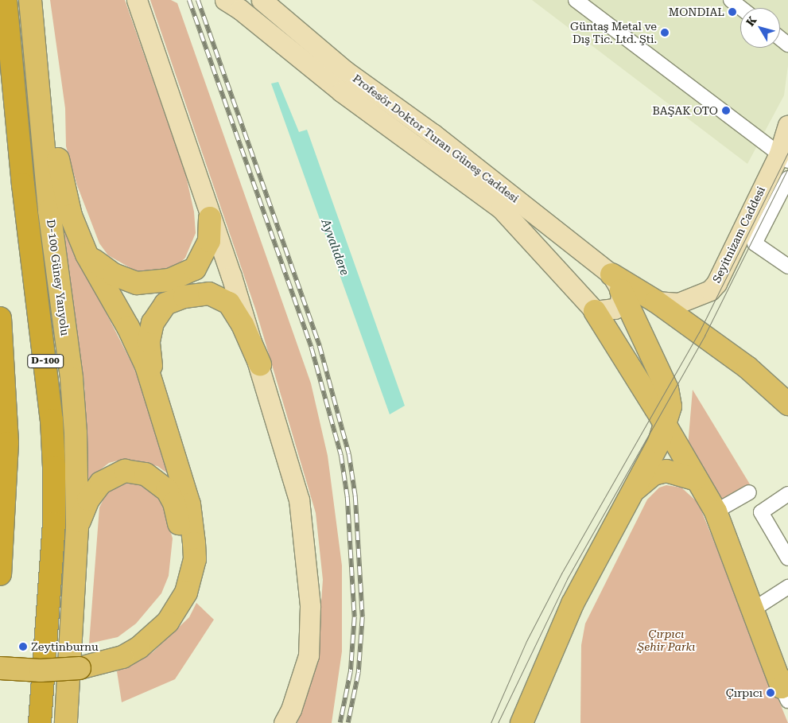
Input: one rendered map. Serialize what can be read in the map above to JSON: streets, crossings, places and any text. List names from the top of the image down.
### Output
{
  "streets": {
    "highway": ["D-100"],
    "main road": ["Profesör Doktor Turan Güneş Caddesi", "Seyitnizam Caddesi", "D-100 Güney Yanyolu"]
  },
  "water": ["Ayvalıdere"],
  "parks": ["Çırpıcı Şehir Parkı"],
  "places": [
    "MONDIAL",
    "Güntaş Metal ve Dış Tic. Ltd. Şti.",
    "BAŞAK OTO",
    "Zeytinburnu",
    "Çırpıcı"
  ],
  "north": "top left"
}
